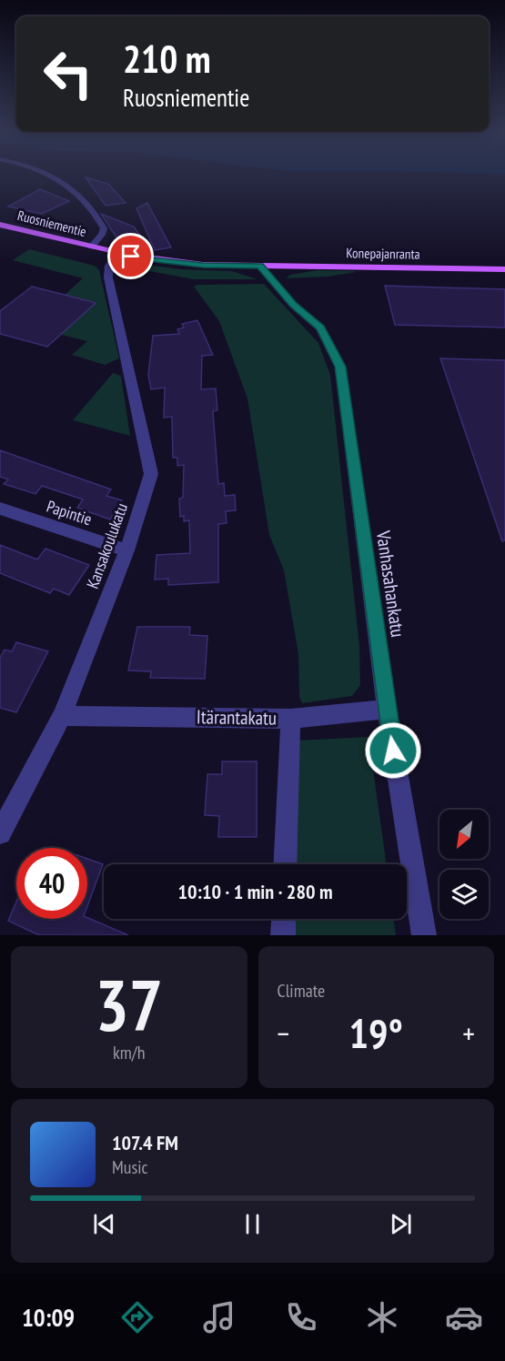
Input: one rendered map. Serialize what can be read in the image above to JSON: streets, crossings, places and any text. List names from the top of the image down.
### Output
{
  "streets": {
    "main road": ["Ruosniementie", "Konepajanranta"],
    "street": [
      "Papintie",
      "Kansakoulukatu",
      "Vanhasahankatu",
      "Itärantakatu"
    ]
  },
  "crossings": [
    ["Ruosniementie", "Konepajanranta"],
    ["Ruosniementie", "Kansakoulukatu"],
    ["Ruosniementie", "Vanhasahankatu"],
    ["Konepajanranta", "Vanhasahankatu"],
    ["Papintie", "Kansakoulukatu"],
    ["Kansakoulukatu", "Itärantakatu"]
  ],
  "north": "bottom left",
  "page": {
    "turn": ["210 m", "Ruosniementie"],
    "limit": "40",
    "trip": "10:10 · 1 min · 280 m",
    "tile": [
      ["37", "km/h"],
      "Climate"
    ],
    "heat": ["−", "19°", "+"],
    "song": ["107.4 FM", "Music"],
    "tabs": "10:09"
  }
}
